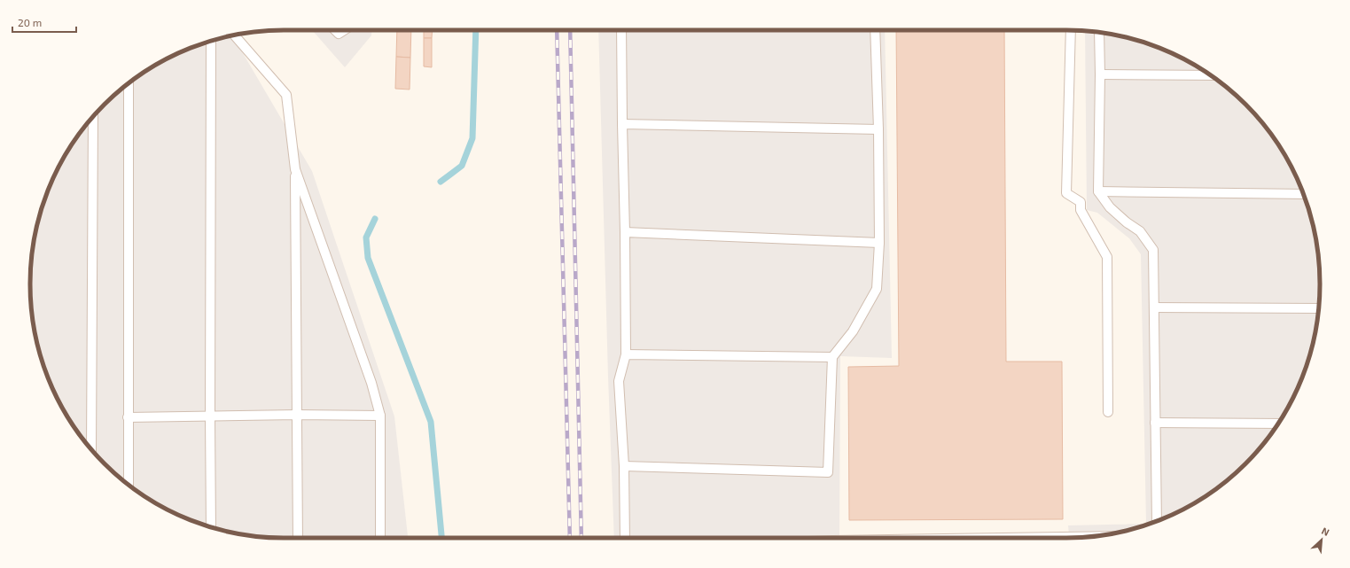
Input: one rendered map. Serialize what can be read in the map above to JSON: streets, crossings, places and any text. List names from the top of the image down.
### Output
{
  "scale_bar": "20 m",
  "north": "top right"
}
